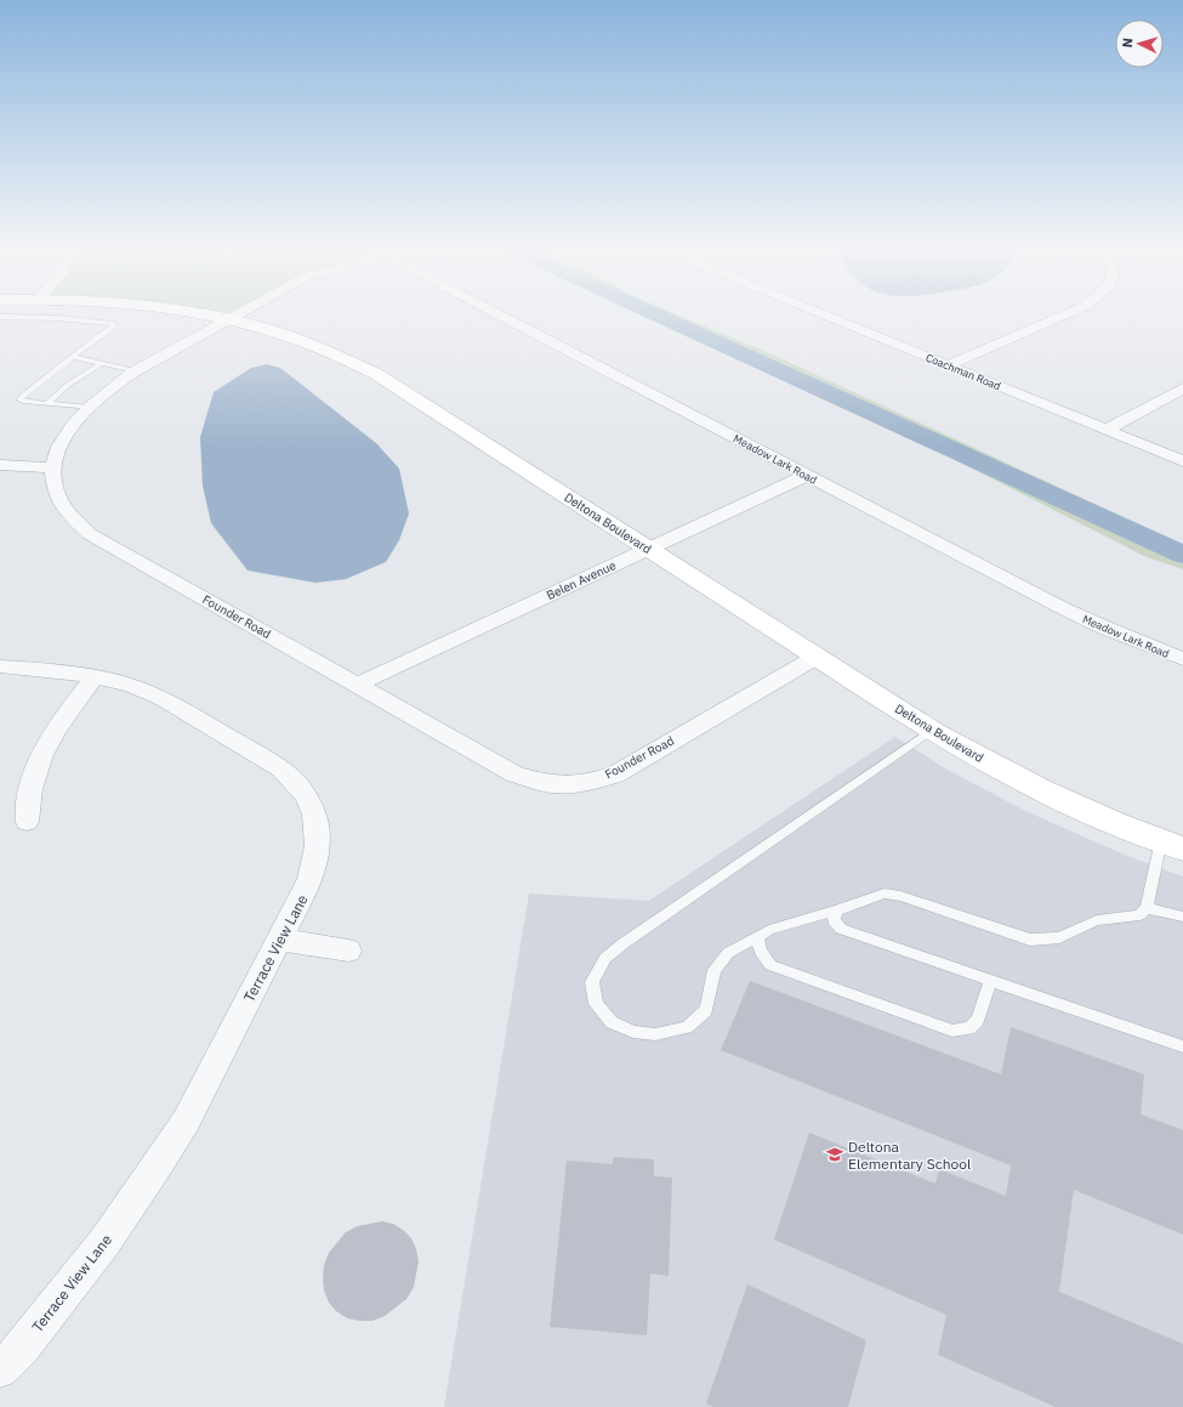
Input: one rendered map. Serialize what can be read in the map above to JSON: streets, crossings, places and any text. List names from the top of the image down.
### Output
{
  "streets": {
    "main road": ["Deltona Boulevard"],
    "street": [
      "Coachman Road",
      "Meadow Lark Road",
      "Belen Avenue",
      "Founder Road",
      "Terrace View Lane"
    ]
  },
  "crossings": [
    ["Meadow Lark Road", "Belen Avenue"],
    ["Deltona Boulevard", "Belen Avenue"],
    ["Deltona Boulevard", "Founder Road"],
    ["Belen Avenue", "Founder Road"]
  ],
  "places": {
    "school or university": ["Deltona Elementary School"]
  },
  "north": "left"
}
